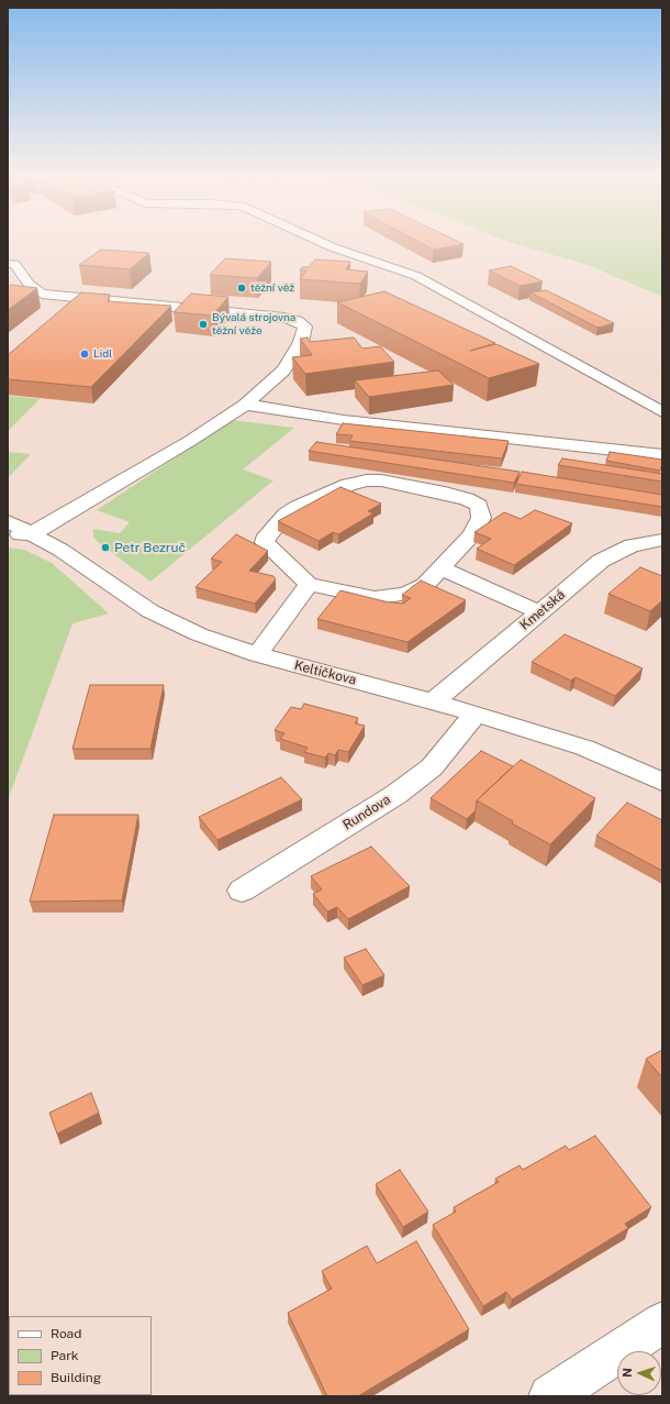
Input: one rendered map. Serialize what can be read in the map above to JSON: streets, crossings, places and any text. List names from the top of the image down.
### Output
{
  "streets": {
    "street": ["Kmetská", "Keltičkova", "Rundova"]
  },
  "crossings": [
    ["Kmetská", "Keltičkova"],
    ["Keltičkova", "Rundova"]
  ],
  "places": [
    "těžní věž",
    "Bývalá strojovna těžní věže",
    "Lidl",
    "Petr Bezruč"
  ],
  "legend": ["Road", "Park", "Building"],
  "north": "left"
}
